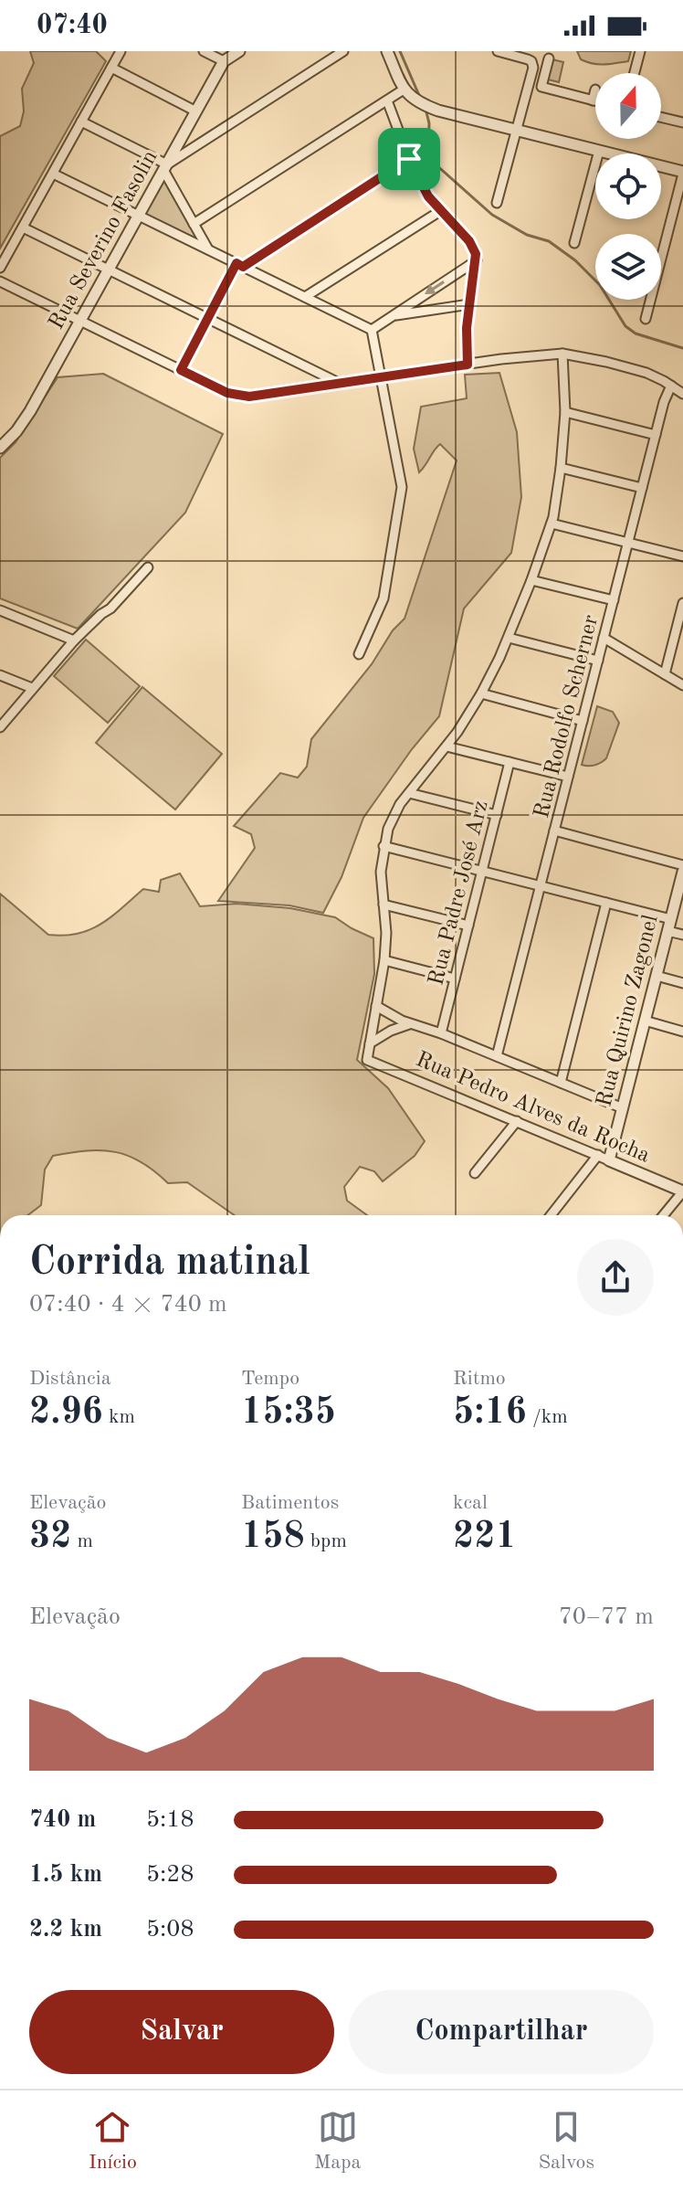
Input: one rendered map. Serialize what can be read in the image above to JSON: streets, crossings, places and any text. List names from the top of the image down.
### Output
{
  "streets": {
    "street": [
      "Rua Severino Fasolin",
      "Rua Rodolfo Scherner",
      "Rua Padre José Arz",
      "Rua Quirino Zagonel",
      "Rua Pedro Alves da Rocha"
    ]
  },
  "crossings": [
    ["Rua Quirino Zagonel", "Rua Pedro Alves da Rocha"]
  ],
  "north": "top",
  "page": {
    "status": "07:40",
    "heading": ["Corrida matinal", "07:40 · 4 × 740 m"],
    "stats": [
      ["Distância", "2.96 km"],
      ["Tempo", "15:35"],
      ["Ritmo", "5:16 /km"],
      ["Elevação", "32 m"],
      ["Batimentos", "158 bpm"],
      ["kcal", "221"]
    ],
    "chart": ["Elevação", "70–77 m"],
    "list": [
      {
        "name": "740 m",
        "note": "5:18"
      },
      {
        "name": "1.5 km",
        "note": "5:28"
      },
      {
        "name": "2.2 km",
        "note": "5:08"
      }
    ],
    "buttons": ["Salvar", "Compartilhar"],
    "tabs": ["Início", "Mapa", "Salvos"]
  }
}
